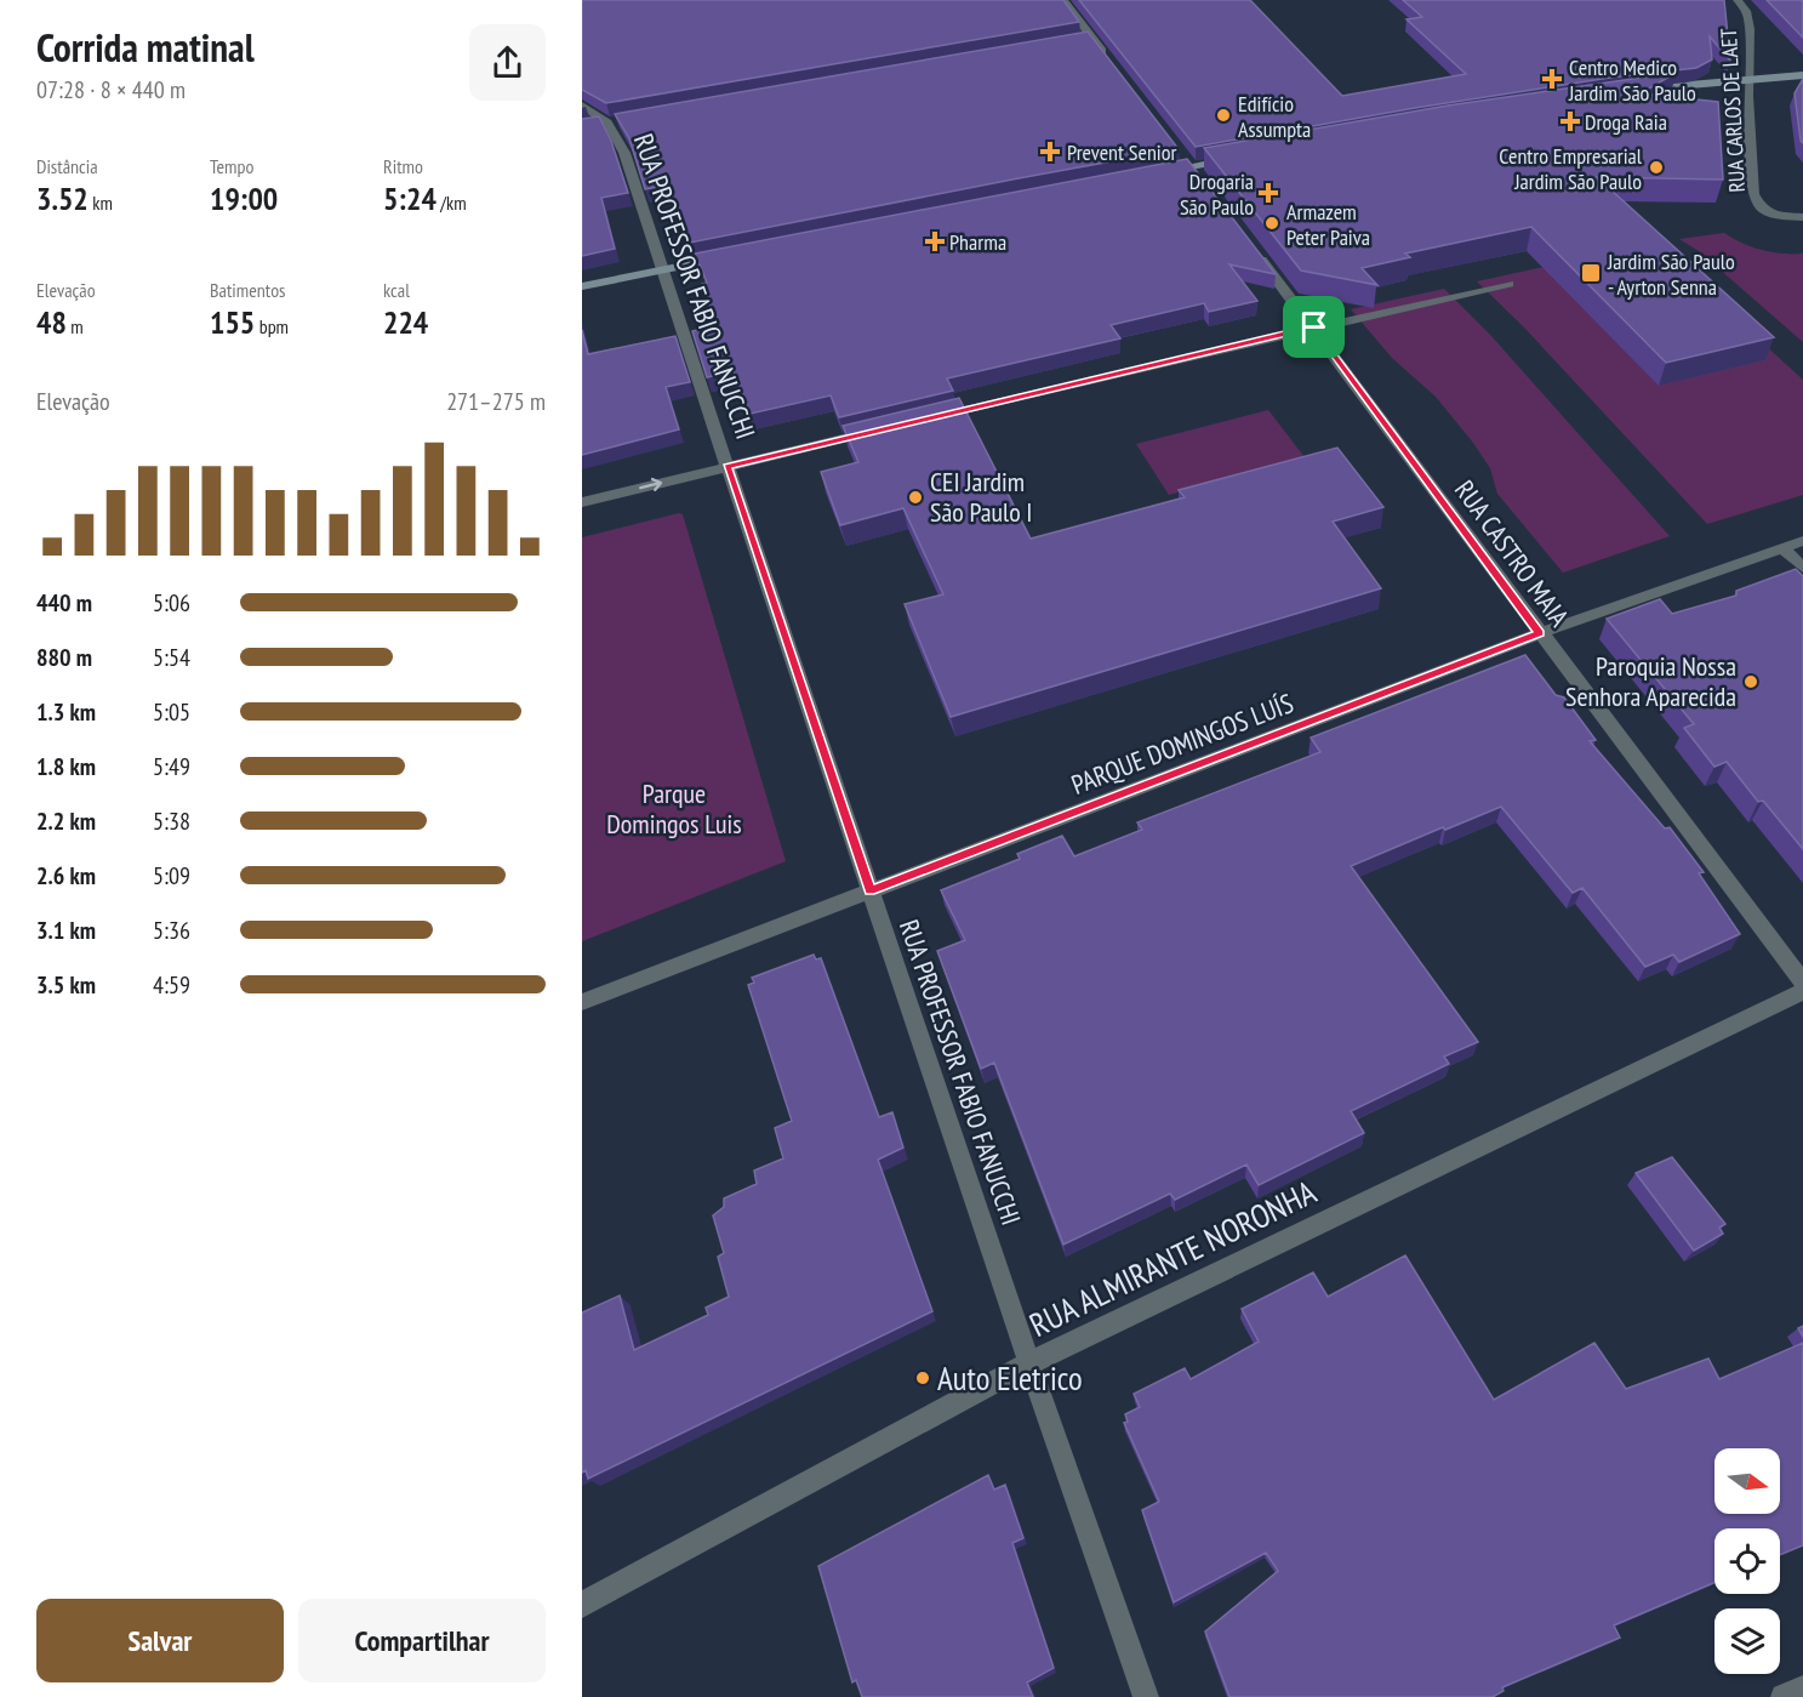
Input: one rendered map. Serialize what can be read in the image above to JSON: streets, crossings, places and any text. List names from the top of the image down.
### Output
{
  "streets": {
    "street": [
      "RUA CARLOS DE LAET",
      "RUA PROFESSOR FABIO FANUCCHI",
      "RUA CASTRO MAIA",
      "PARQUE DOMINGOS LUÍS",
      "RUA ALMIRANTE NORONHA"
    ]
  },
  "crossings": [
    ["RUA PROFESSOR FABIO FANUCCHI", "PARQUE DOMINGOS LUÍS"],
    ["RUA PROFESSOR FABIO FANUCCHI", "RUA ALMIRANTE NORONHA"],
    ["RUA CASTRO MAIA", "PARQUE DOMINGOS LUÍS"]
  ],
  "parks": ["Parque Domingos Luis"],
  "places": {
    "health": [
      "Centro Medico Jardim São Paulo",
      "Droga Raia",
      "Prevent Senior",
      "Drogaria São Paulo",
      "Pharma"
    ],
    "other": [
      "Edifício Assumpta",
      "Centro Empresarial Jardim São Paulo",
      "Armazem Peter Paiva",
      "CEI Jardim São Paulo I",
      "Paroquia Nossa Senhora Aparecida",
      "Auto Eletrico"
    ],
    "transit": ["Jardim São Paulo - Ayrton Senna"]
  },
  "north": "right",
  "page": {
    "heading": ["Corrida matinal", "07:28 · 8 × 440 m"],
    "stats": [
      ["Distância", "3.52 km"],
      ["Tempo", "19:00"],
      ["Ritmo", "5:24 /km"],
      ["Elevação", "48 m"],
      ["Batimentos", "155 bpm"],
      ["kcal", "224"]
    ],
    "chart": ["Elevação", "271–275 m"],
    "list": [
      {
        "name": "440 m",
        "note": "5:06"
      },
      {
        "name": "880 m",
        "note": "5:54"
      },
      {
        "name": "1.3 km",
        "note": "5:05"
      },
      {
        "name": "1.8 km",
        "note": "5:49"
      },
      {
        "name": "2.2 km",
        "note": "5:38"
      },
      {
        "name": "2.6 km",
        "note": "5:09"
      },
      {
        "name": "3.1 km",
        "note": "5:36"
      },
      {
        "name": "3.5 km",
        "note": "4:59"
      }
    ],
    "buttons": ["Salvar", "Compartilhar"]
  }
}
